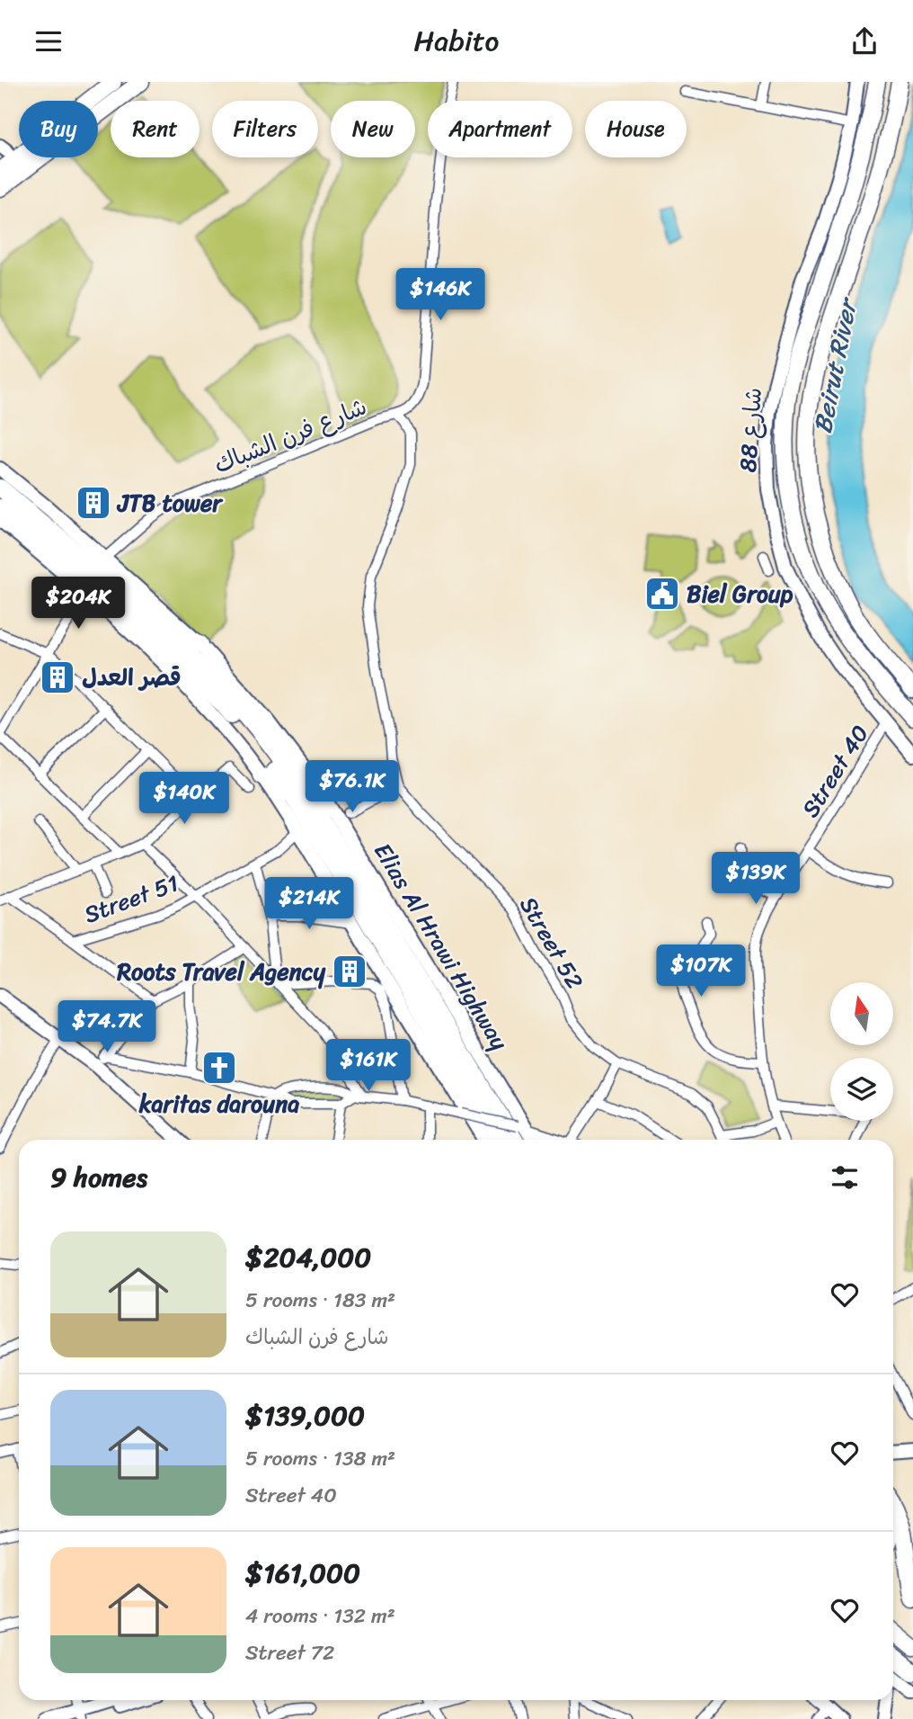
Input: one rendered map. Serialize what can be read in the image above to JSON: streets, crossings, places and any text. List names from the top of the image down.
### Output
{
  "streets": {
    "highway": ["Elias Al Hrawi Highway"],
    "street": [
      "شارع 88",
      "شارع فرن الشباك",
      "Street 40",
      "Street 51",
      "Street 52"
    ]
  },
  "crossings": [
    ["شارع 88", "Street 40"],
    ["شارع فرن الشباك", "Elias Al Hrawi Highway"]
  ],
  "water": ["Beirut River"],
  "places": {
    "building": ["JTB tower", "قصر العدل", "Roots Travel Agency"],
    "public building": ["Biel Group"],
    "church": ["karitas darouna"]
  },
  "north": "top",
  "page": {
    "header": "Habito",
    "chip": [
      "Buy",
      "Rent",
      "Filters",
      "New",
      "Apartment",
      "House"
    ],
    "price": [
      "$146K",
      "$204K",
      "$76.1K",
      "$140K",
      "$139K",
      "$214K",
      "$107K",
      "$74.7K",
      "$161K"
    ],
    "heading": "9 homes",
    "list": [
      {
        "name": "$204,000",
        "note": "5 rooms · 183 m² · شارع فرن الشباك"
      },
      {
        "name": "$139,000",
        "note": "5 rooms · 138 m² · Street 40"
      },
      {
        "name": "$161,000",
        "note": "4 rooms · 132 m² · Street 72"
      }
    ]
  }
}
